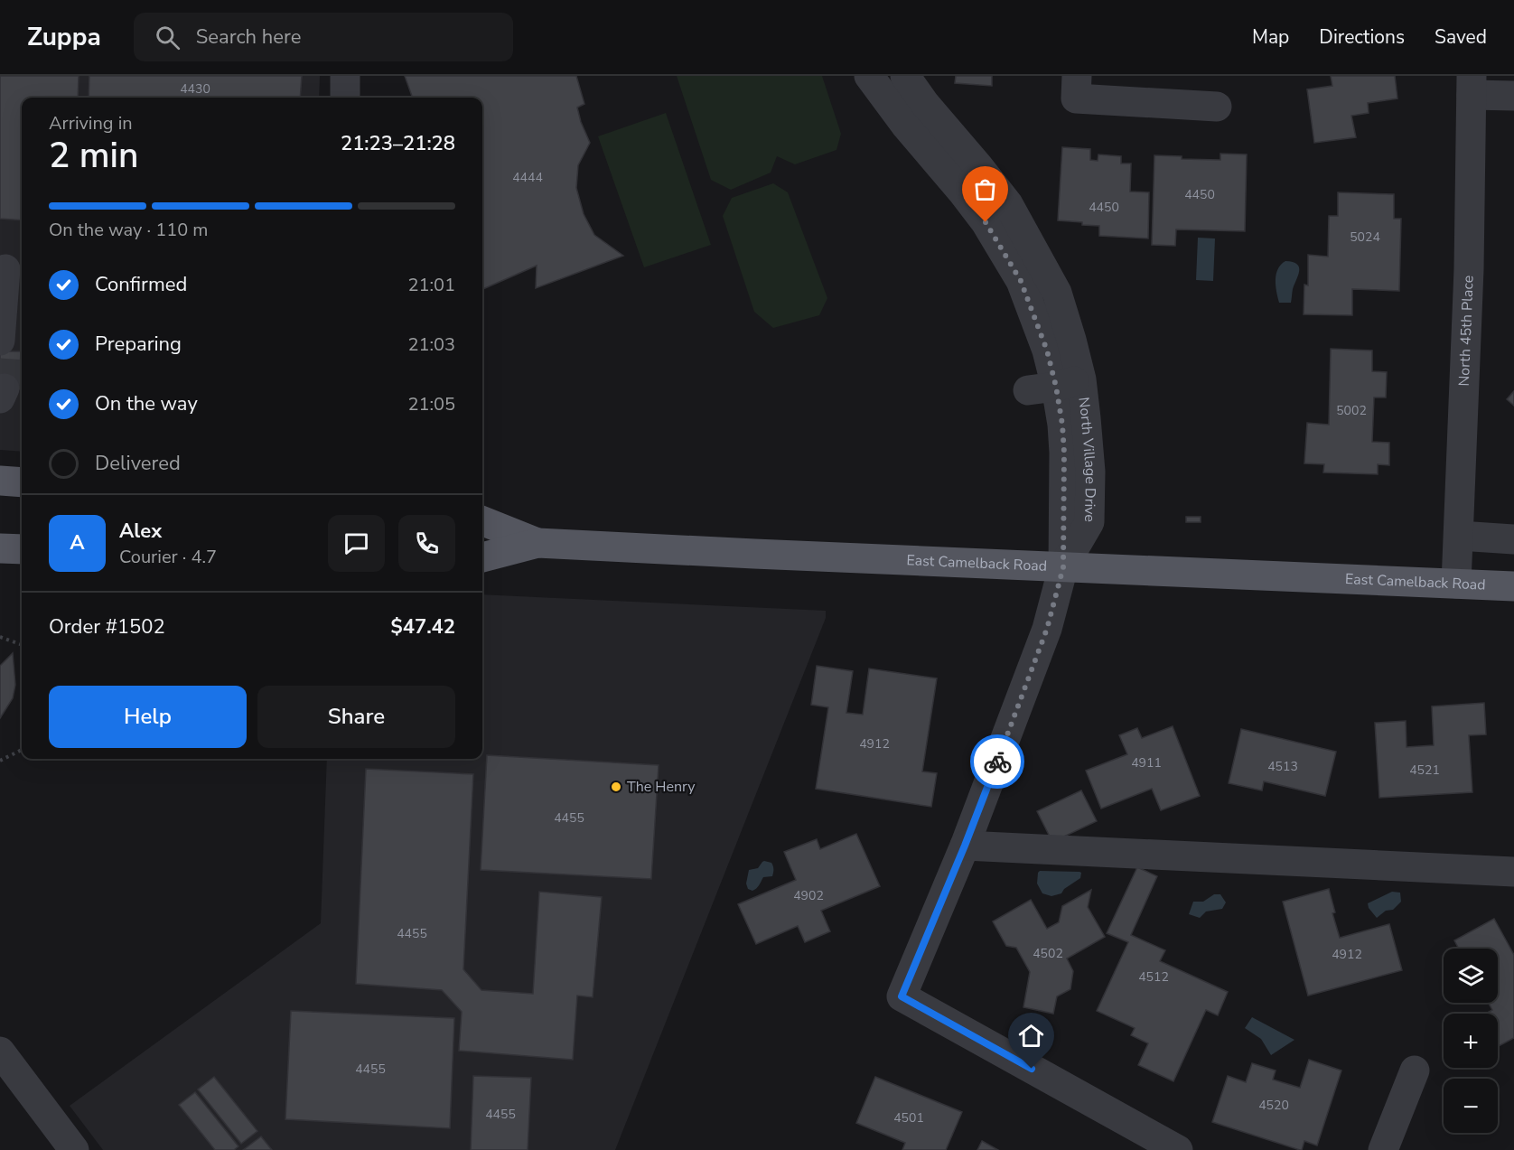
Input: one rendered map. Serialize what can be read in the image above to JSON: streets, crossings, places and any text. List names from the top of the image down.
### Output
{
  "streets": {
    "main road": ["East Camelback Road"],
    "street": ["North 45th Place", "North Village Drive"]
  },
  "crossings": [
    ["North 45th Place", "East Camelback Road"],
    ["North Village Drive", "East Camelback Road"]
  ],
  "places": ["The Henry"],
  "house_numbers": [
    "4430",
    "4444",
    "4450",
    "4450",
    "5024",
    "5002",
    "4912",
    "4911",
    "4513",
    "4521",
    "4455",
    "4902",
    "4455",
    "4502",
    "4912",
    "4512",
    "4455",
    "4520",
    "4455",
    "4501"
  ],
  "page": {
    "header": "Zuppa",
    "search": "Search here",
    "nav": ["Map", "Directions", "Saved"],
    "heading": ["2 min", "Arriving in", "21:23–21:28"],
    "panel": [
      "Alex",
      "Courier · 4.7",
      "Order #1502",
      "$47.42"
    ],
    "bar": "On the way · 110 m",
    "list": [
      ["Confirmed", "21:01"],
      ["Preparing", "21:03"],
      ["On the way", "21:05"],
      "Delivered"
    ],
    "round": "A",
    "buttons": ["Help", "Share"],
    "map_buttons": ["+", "−"]
  }
}
